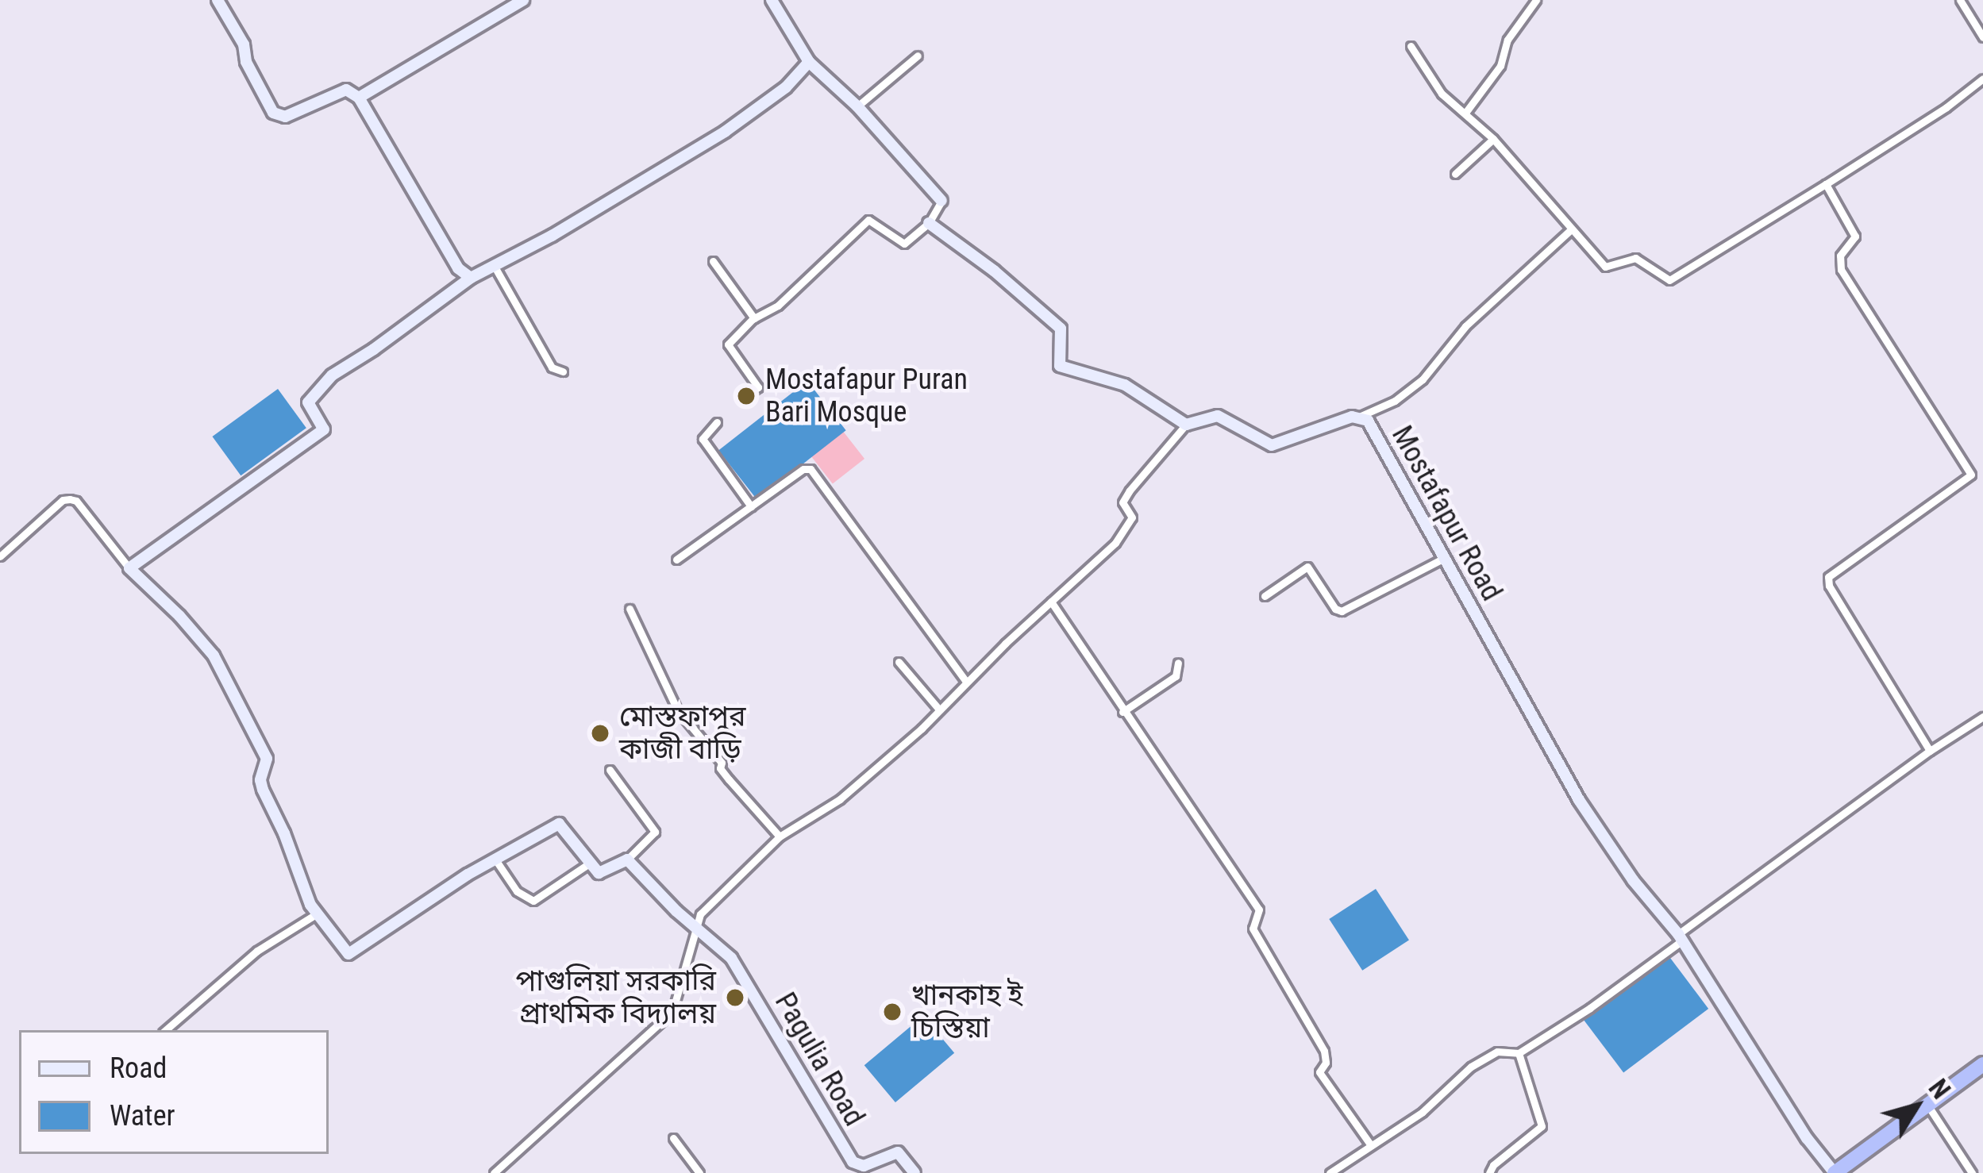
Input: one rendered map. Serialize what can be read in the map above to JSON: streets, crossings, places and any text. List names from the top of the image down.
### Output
{
  "streets": {
    "street": ["Mostafapur Road", "Pagulia Road"]
  },
  "places": [
    "Mostafapur Puran Bari Mosque",
    "মোস্তফাপুর কাজী বাড়ি",
    "পাগুলিয়া সরকারি প্রাথমিক বিদ্যালয়",
    "খানকাহ ই চিস্তিয়া"
  ],
  "legend": ["Road", "Water"],
  "north": "top right"
}
